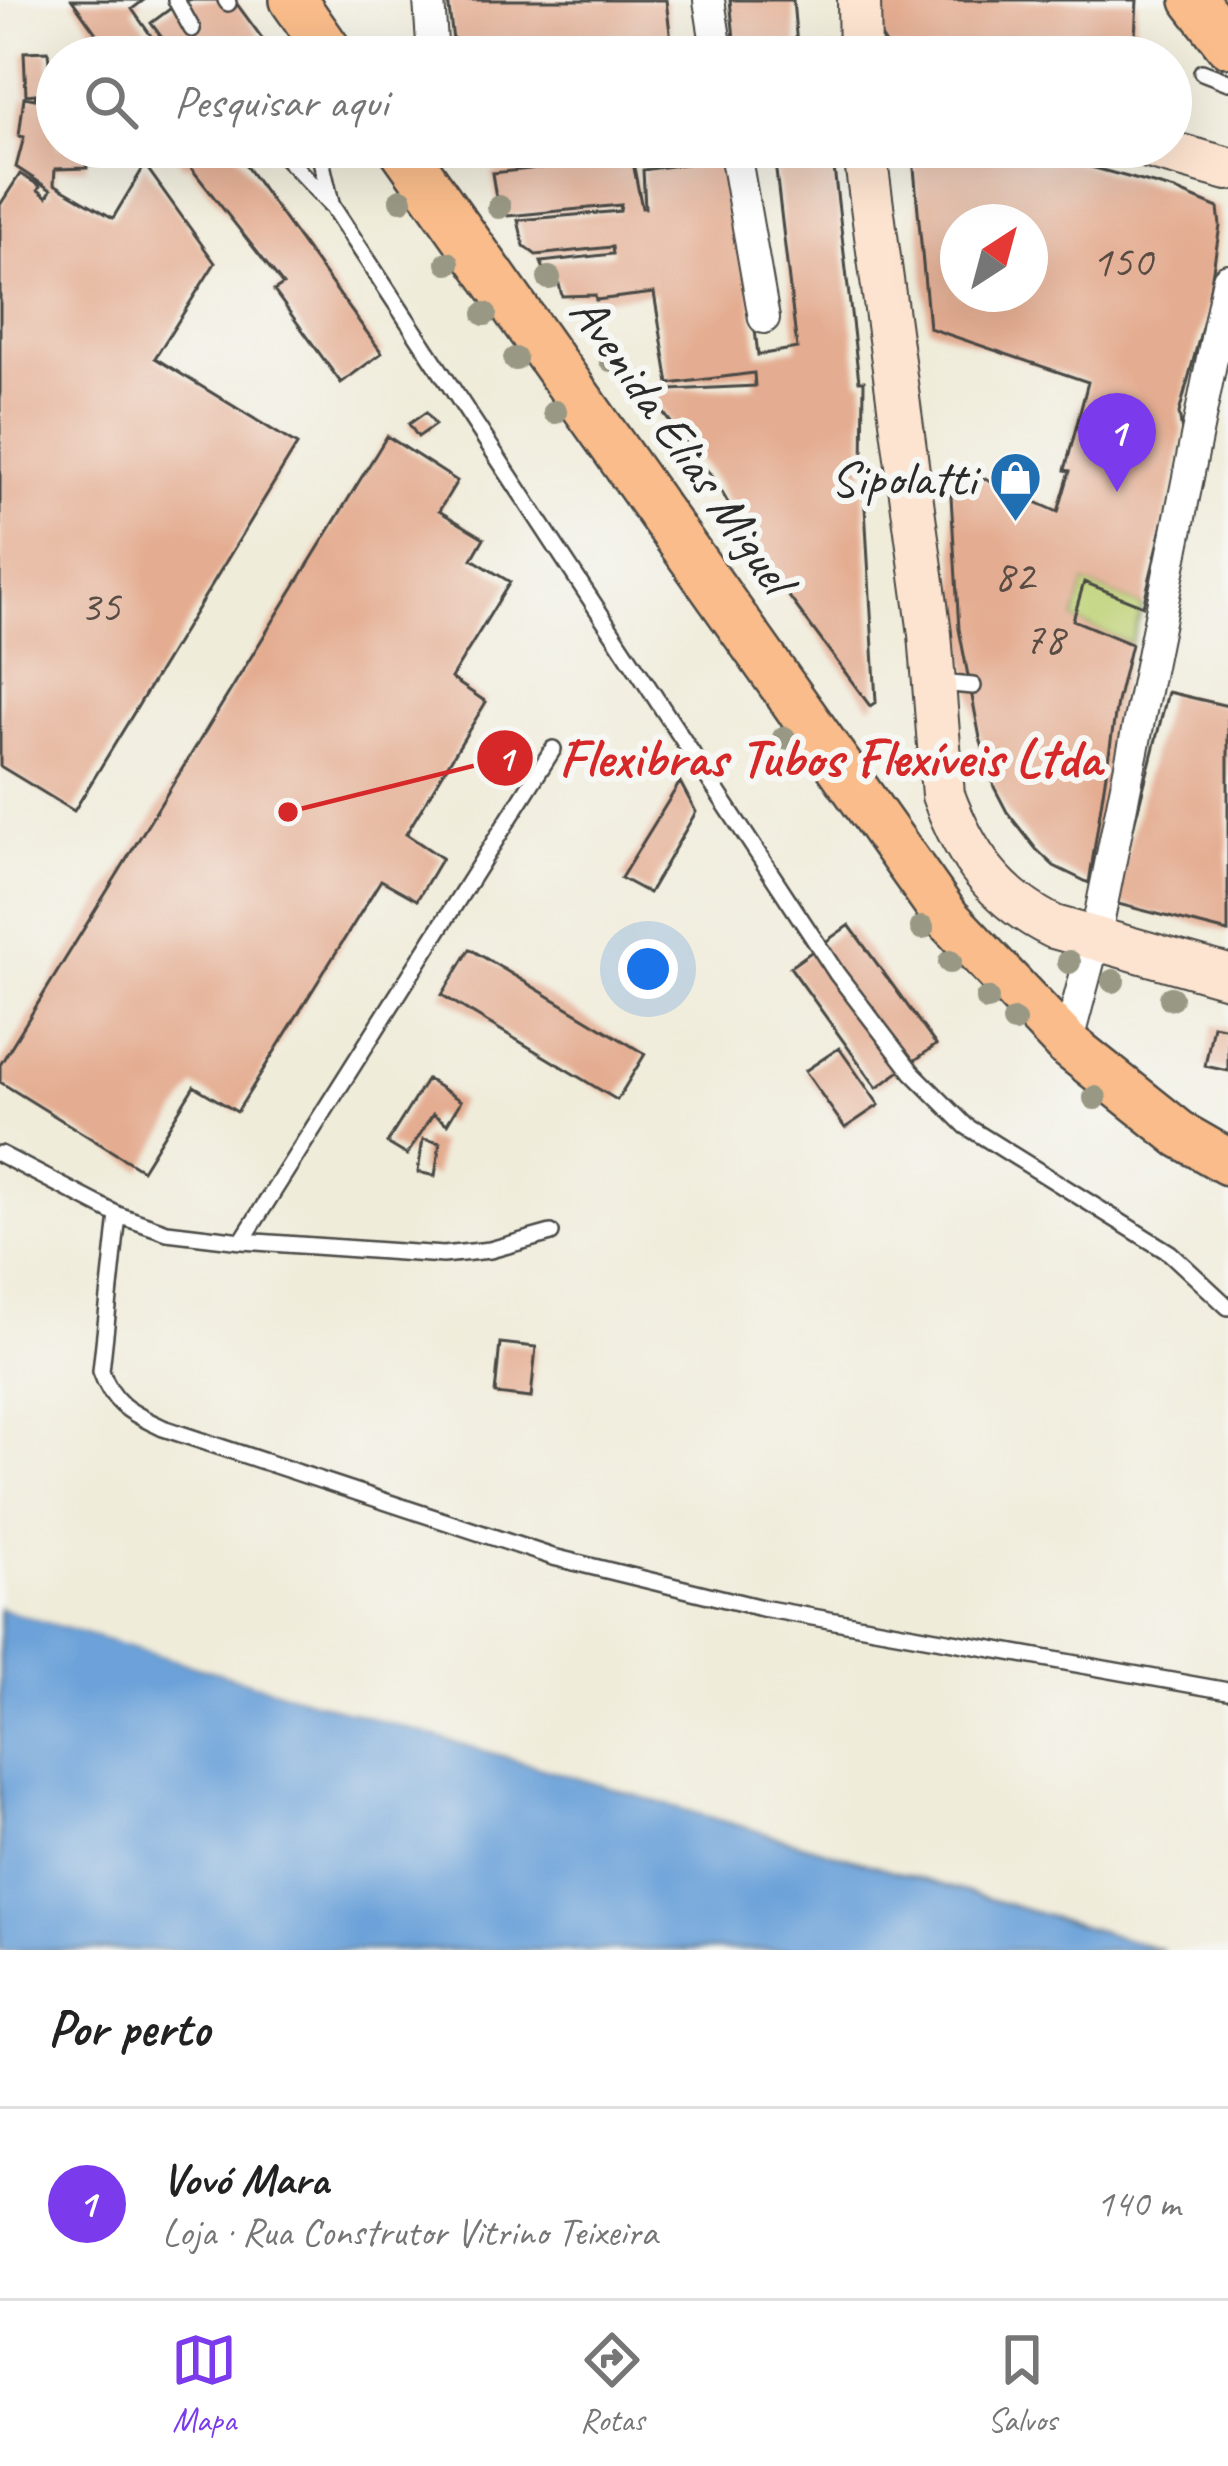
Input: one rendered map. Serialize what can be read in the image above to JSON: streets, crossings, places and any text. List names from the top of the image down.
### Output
{
  "streets": {
    "main road": ["Avenida Elias Miguel"]
  },
  "places": {
    "shop": ["Sipolatti"],
    "other": ["Flexibras Tubos Flexíveis Ltda"]
  },
  "house_numbers": [
    "150",
    "82",
    "35",
    "78"
  ],
  "north": "top right",
  "page": {
    "search": "Pesquisar aqui",
    "pins": "1",
    "heading": "Por perto",
    "list": [
      {
        "mark": "1",
        "name": "Vovó Mara",
        "note": "Loja · Rua Construtor Vitrino Teixeira",
        "value": "140 m"
      }
    ],
    "nav": ["Mapa", "Rotas", "Salvos"]
  }
}
